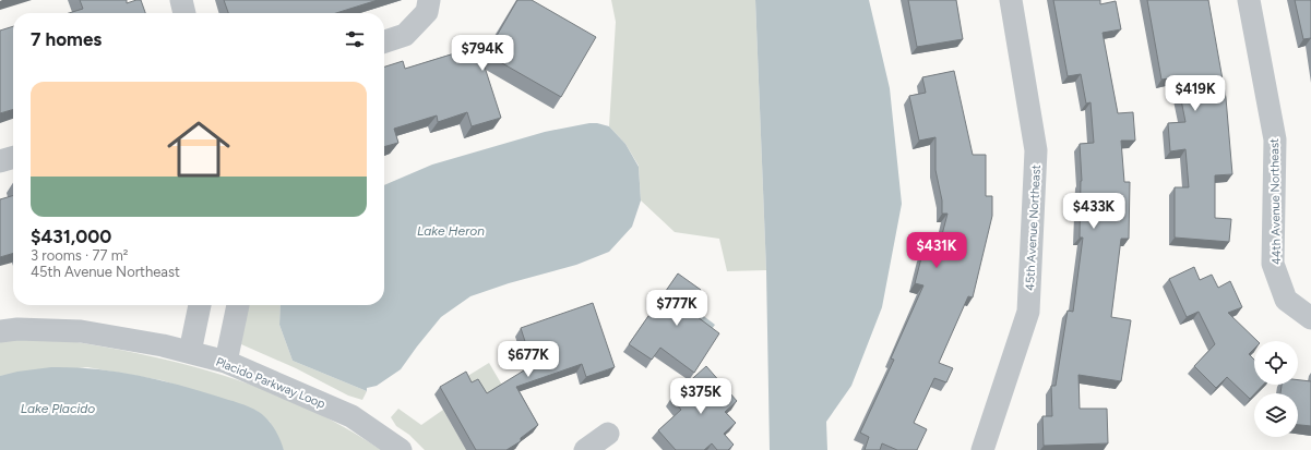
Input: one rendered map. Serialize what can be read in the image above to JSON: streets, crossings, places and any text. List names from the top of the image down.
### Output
{
  "streets": {
    "street": ["44th Avenue Northeast", "45th Avenue Northeast", "Placido Parkway Loop"]
  },
  "water": ["Lake Heron", "Lake Placido"],
  "page": {
    "heading": "7 homes",
    "price": [
      "$794K",
      "$419K",
      "$433K",
      "$431K",
      "$777K",
      "$677K",
      "$375K"
    ],
    "list": [
      {
        "name": "$431,000",
        "note": "3 rooms · 77 m² · 45th Avenue Northeast"
      }
    ]
  }
}
